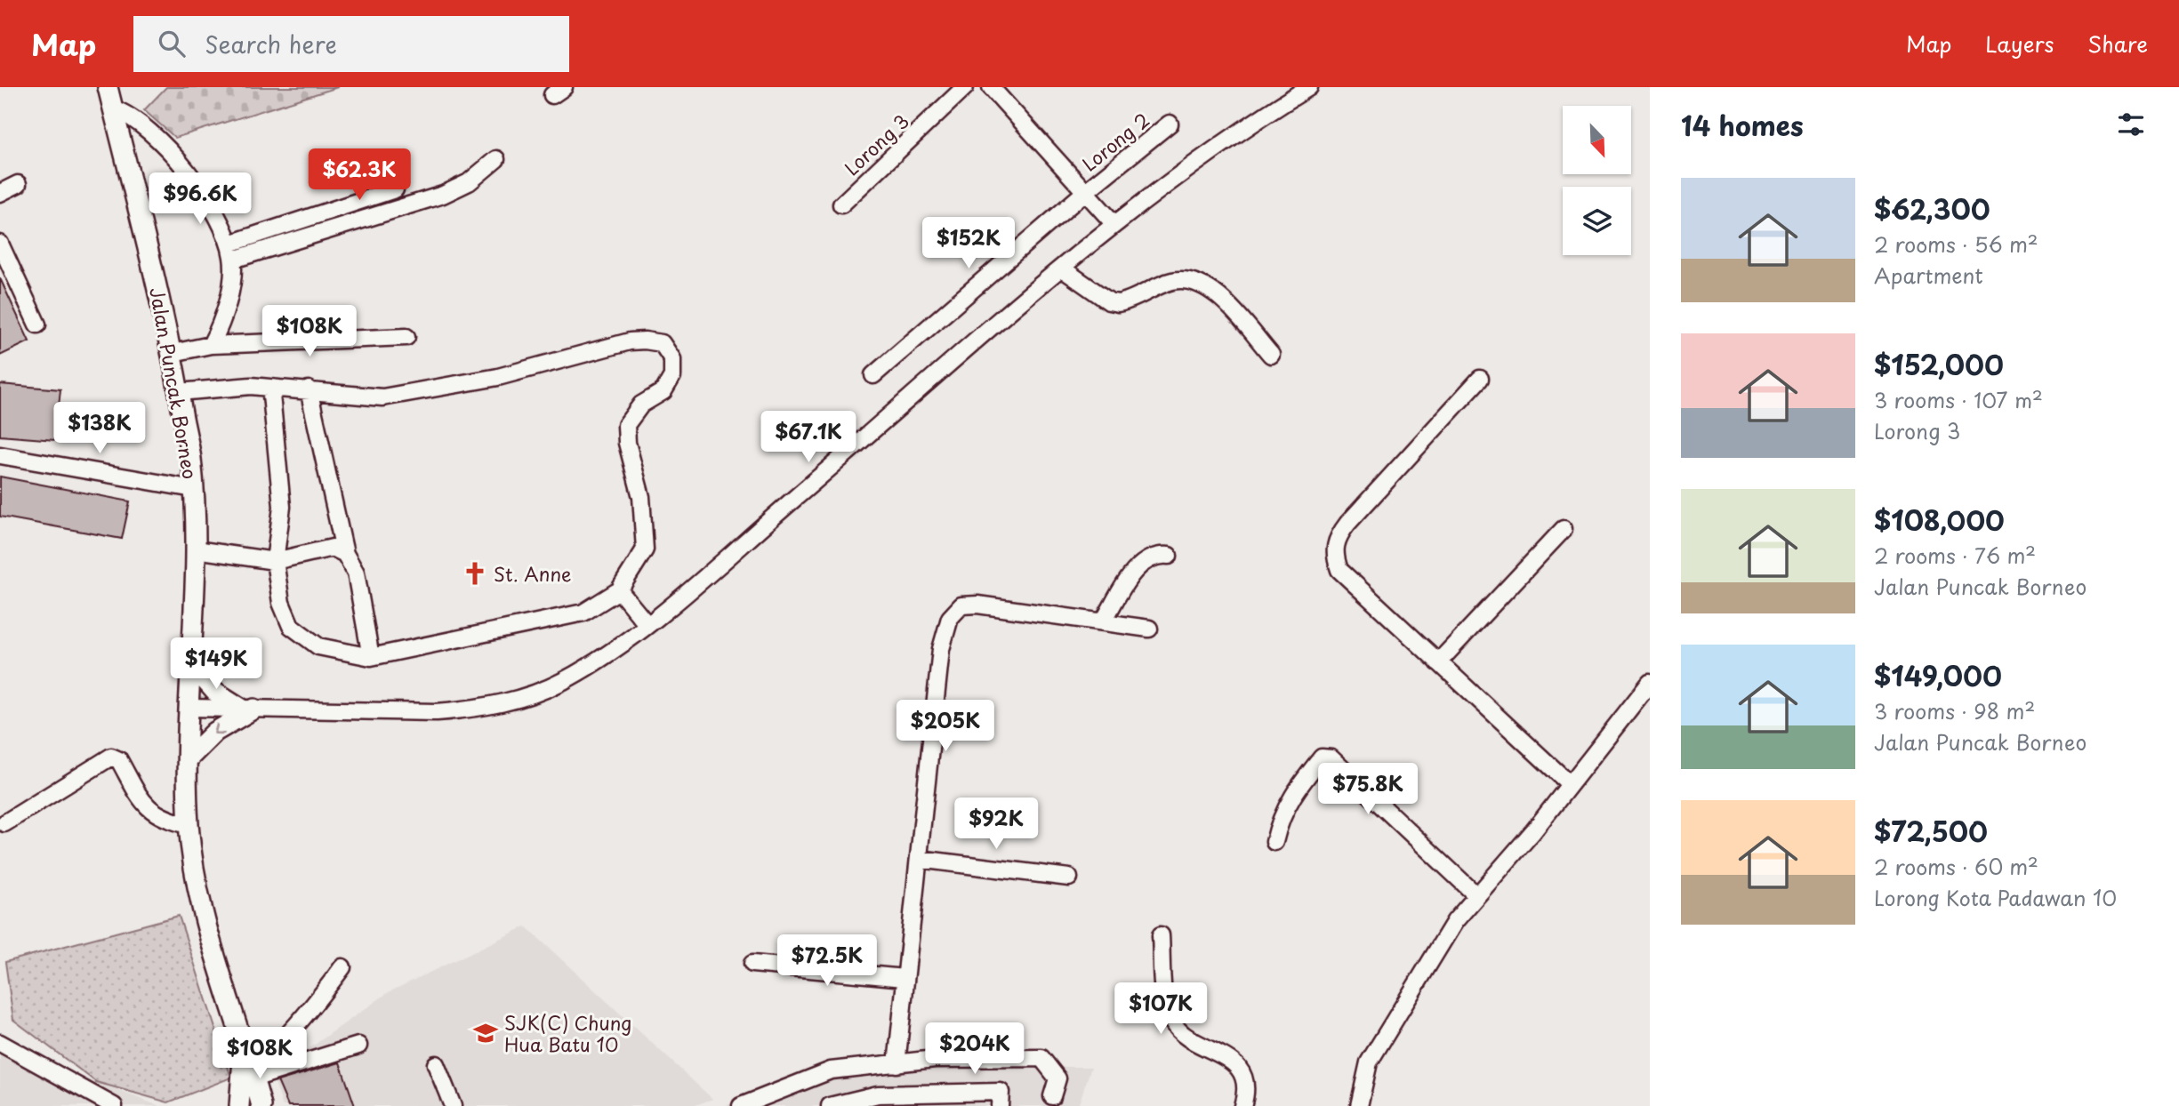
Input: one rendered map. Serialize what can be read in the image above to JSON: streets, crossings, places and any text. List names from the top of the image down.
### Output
{
  "streets": {
    "main road": ["Jalan Puncak Borneo"],
    "street": ["Lorong 2", "Lorong 3"]
  },
  "places": {
    "church": ["St. Anne"],
    "school or university": ["SJK(C) Chung Hua Batu 10"]
  },
  "north": "bottom right",
  "page": {
    "header": "Map",
    "search": "Search here",
    "nav": ["Map", "Layers", "Share"],
    "heading": "14 homes",
    "price": [
      "$62.3K",
      "$96.6K",
      "$152K",
      "$108K",
      "$138K",
      "$67.1K",
      "$149K",
      "$205K",
      "$75.8K",
      "$92K",
      "$72.5K",
      "$107K",
      "$204K",
      "$108K"
    ],
    "list": [
      {
        "name": "$62,300",
        "note": "2 rooms · 56 m² · Apartment"
      },
      {
        "name": "$152,000",
        "note": "3 rooms · 107 m² · Lorong 3"
      },
      {
        "name": "$108,000",
        "note": "2 rooms · 76 m² · Jalan Puncak Borneo"
      },
      {
        "name": "$149,000",
        "note": "3 rooms · 98 m² · Jalan Puncak Borneo"
      },
      {
        "name": "$72,500",
        "note": "2 rooms · 60 m² · Lorong Kota Padawan 10"
      }
    ]
  }
}
